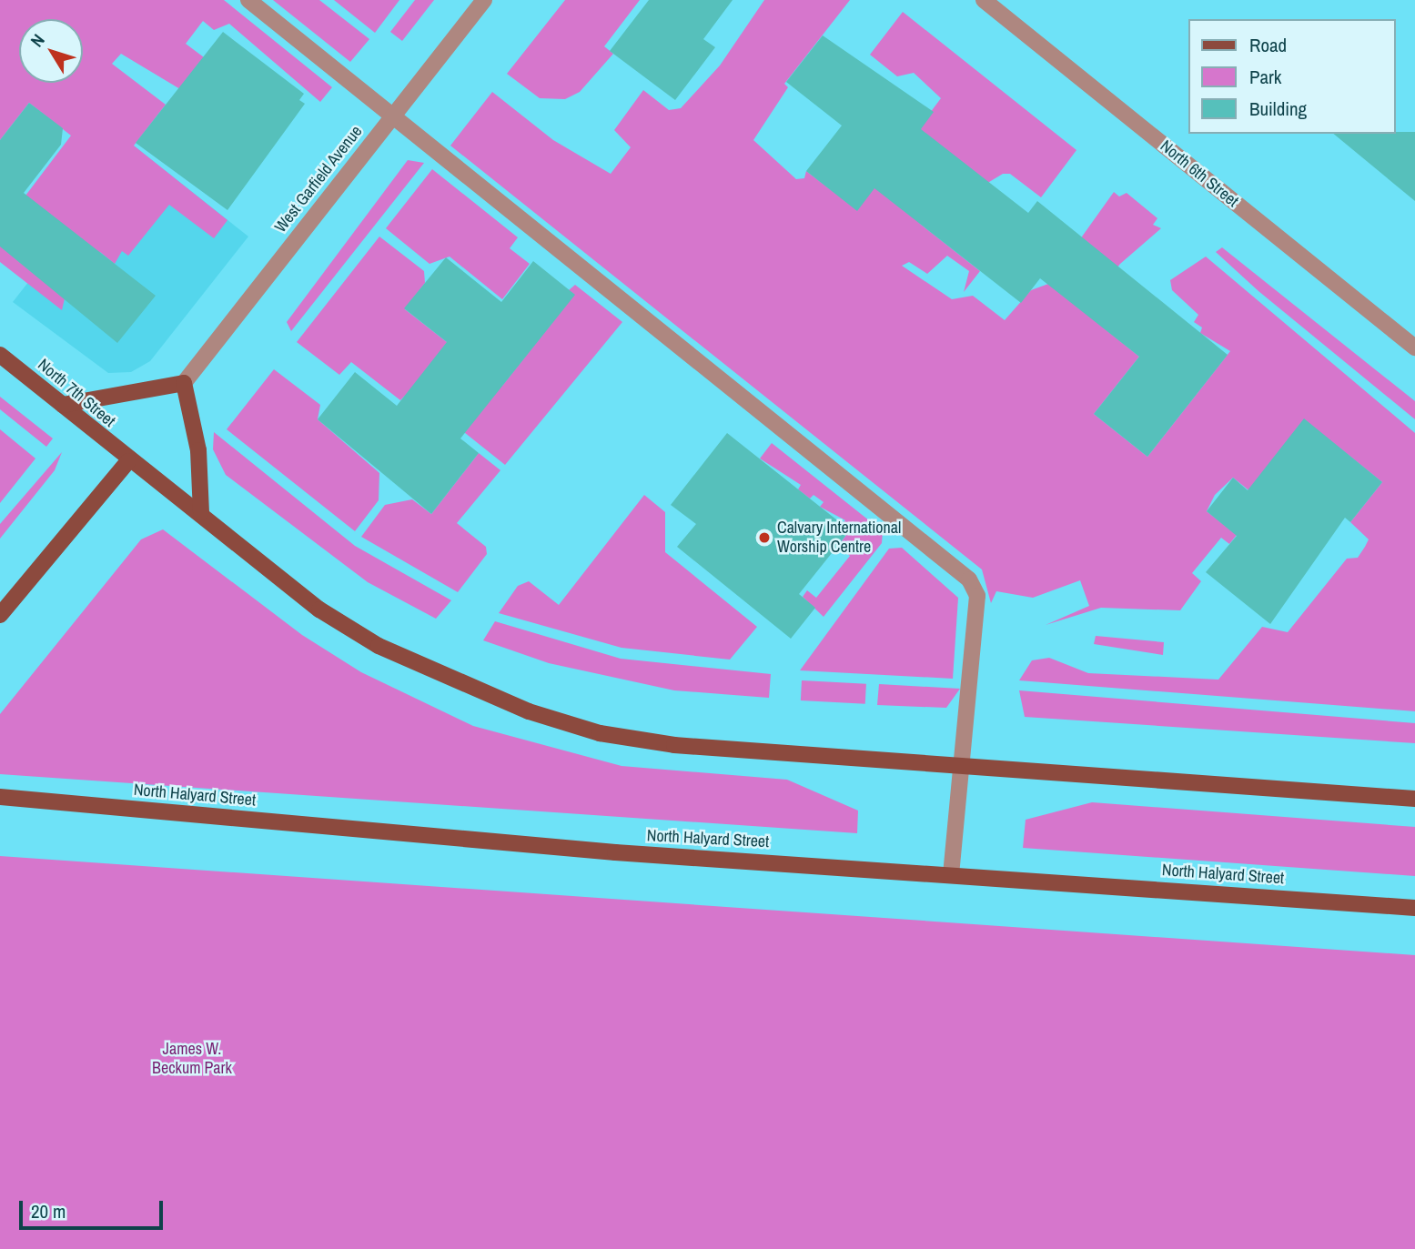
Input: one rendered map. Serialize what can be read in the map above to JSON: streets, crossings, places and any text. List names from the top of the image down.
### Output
{
  "streets": {
    "main road": ["North 7th Street", "North Halyard Street"],
    "street": ["North 6th Street", "West Garfield Avenue"]
  },
  "parks": ["James W. Beckum Park"],
  "places": ["Calvary International Worship Centre"],
  "legend": ["Road", "Park", "Building"],
  "scale_bar": "20 m",
  "north": "top left"
}
